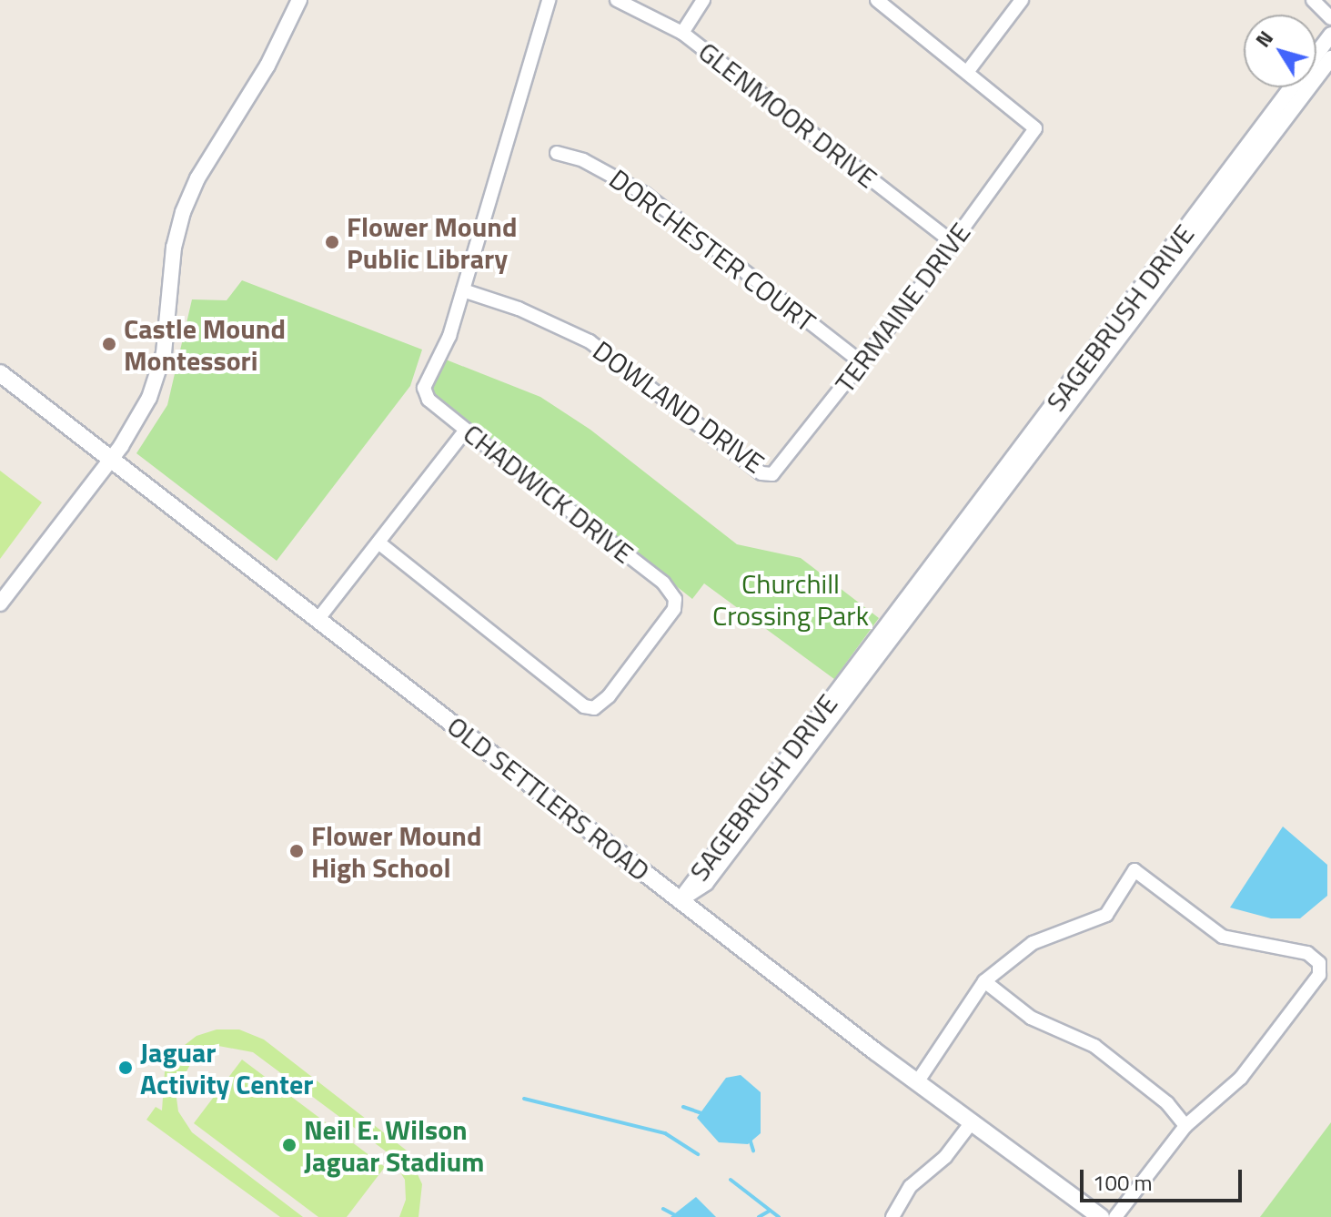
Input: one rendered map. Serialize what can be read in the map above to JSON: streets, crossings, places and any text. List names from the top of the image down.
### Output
{
  "streets": {
    "main road": ["OLD SETTLERS ROAD"],
    "street": [
      "GLENMOOR DRIVE",
      "DORCHESTER COURT",
      "TERMAINE DRIVE",
      "SAGEBRUSH DRIVE",
      "DOWLAND DRIVE",
      "CHADWICK DRIVE"
    ]
  },
  "crossings": [
    ["GLENMOOR DRIVE", "TERMAINE DRIVE"],
    ["DORCHESTER COURT", "TERMAINE DRIVE"],
    ["TERMAINE DRIVE", "DOWLAND DRIVE"],
    ["SAGEBRUSH DRIVE", "OLD SETTLERS ROAD"],
    ["DOWLAND DRIVE", "CHADWICK DRIVE"]
  ],
  "parks": ["Churchill Crossing Park"],
  "places": [
    "Flower Mound Public Library",
    "Castle Mound Montessori",
    "Flower Mound High School",
    "Jaguar Activity Center",
    "Neil E. Wilson Jaguar Stadium"
  ],
  "scale_bar": "100 m",
  "north": "top left"
}
